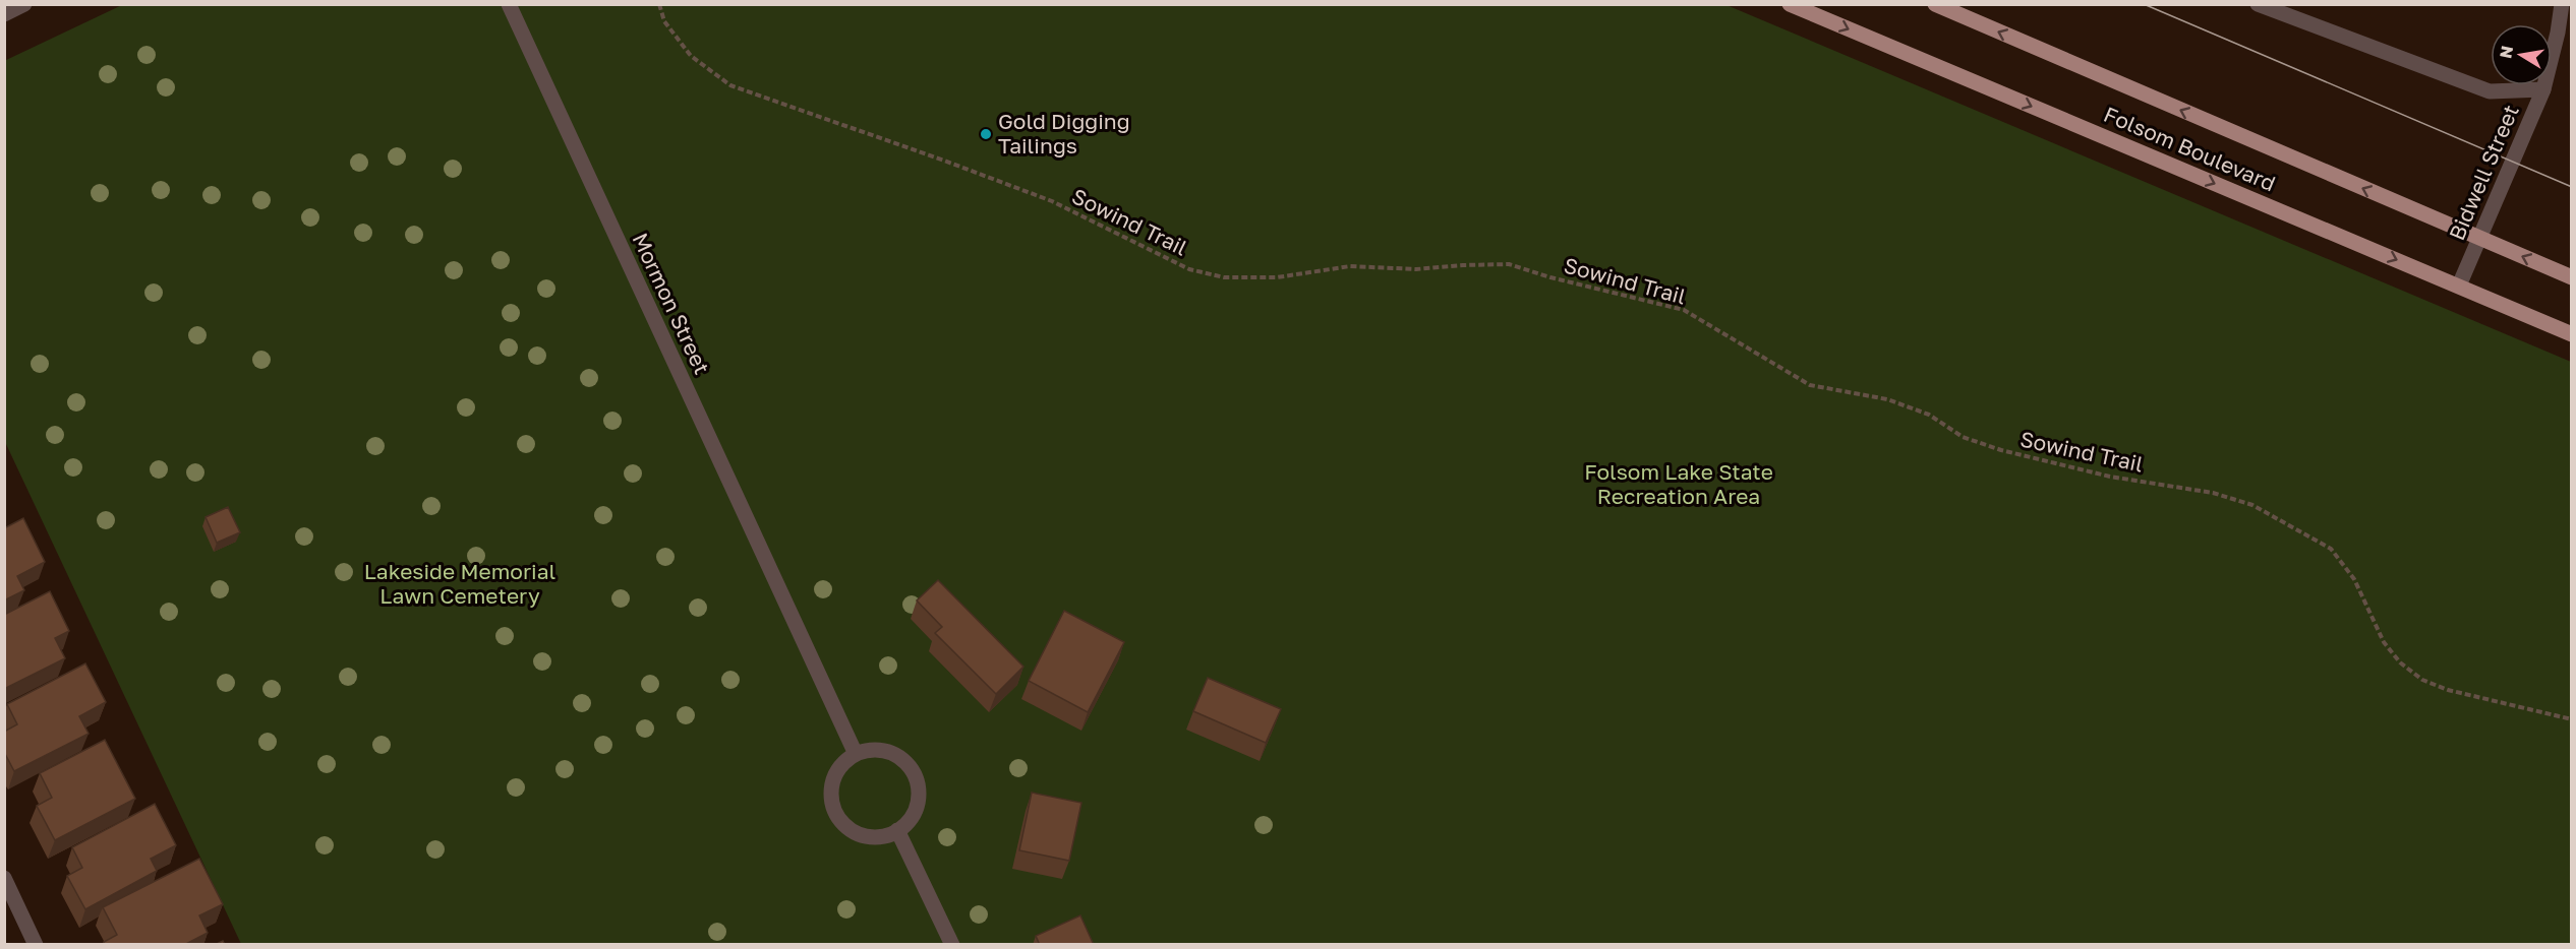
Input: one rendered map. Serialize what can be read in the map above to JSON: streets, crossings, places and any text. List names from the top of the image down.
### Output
{
  "streets": {
    "main road": ["Folsom Boulevard"],
    "street": ["Bidwell Street", "Mormon Street"],
    "path": ["Sowind Trail"]
  },
  "crossings": [
    ["Folsom Boulevard", "Bidwell Street"]
  ],
  "parks": ["Folsom Lake State Recreation Area", "Lakeside Memorial Lawn Cemetery"],
  "places": ["Gold Digging Tailings"],
  "north": "left"
}
